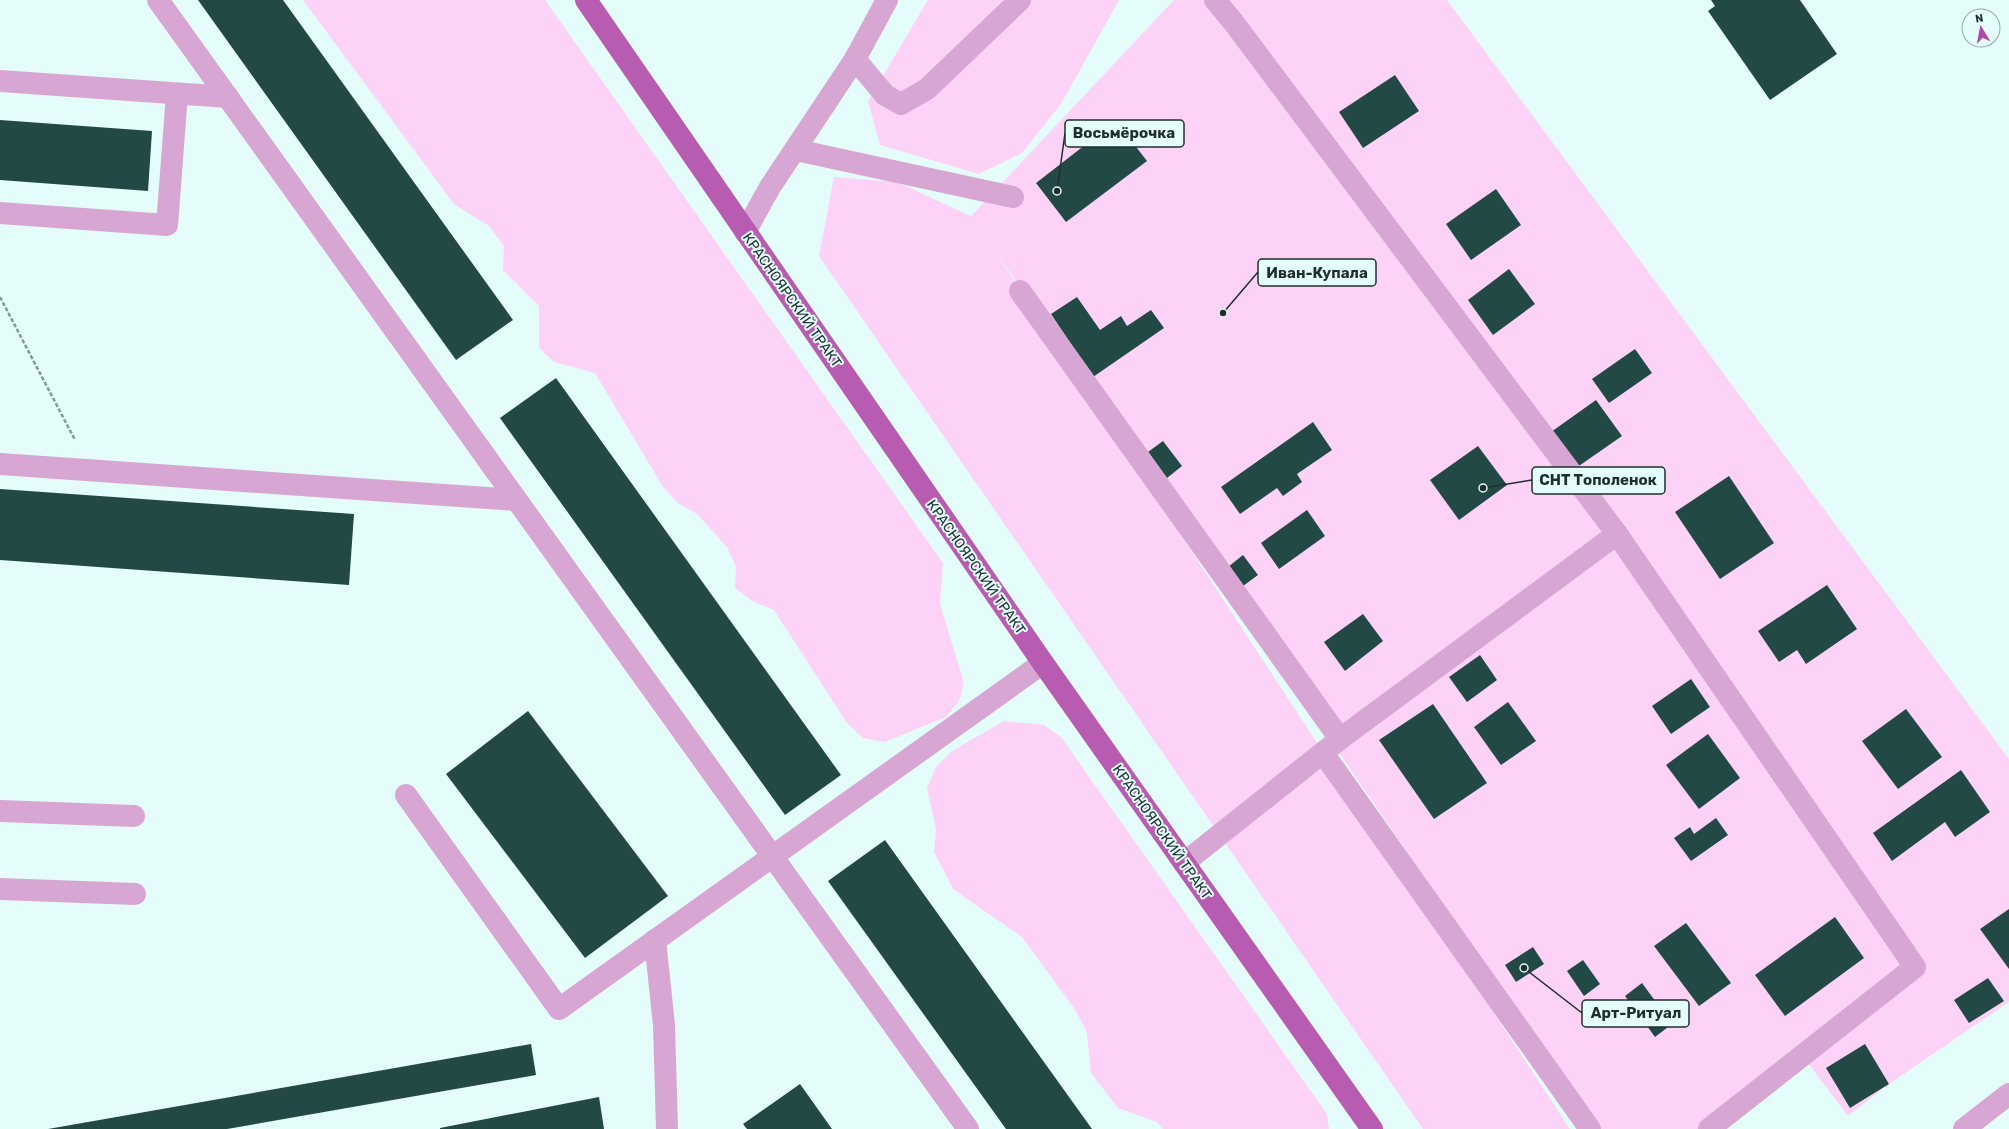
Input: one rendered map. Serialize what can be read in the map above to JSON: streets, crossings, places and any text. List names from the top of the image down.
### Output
{
  "streets": {
    "main road": ["КРАСНОЯРСКИЙ ТРАКТ"]
  },
  "places": [
    "Восьмёрочка",
    "Иван-Купала",
    "СНТ Тополенок",
    "Арт-Ритуал"
  ],
  "north": "top"
}
